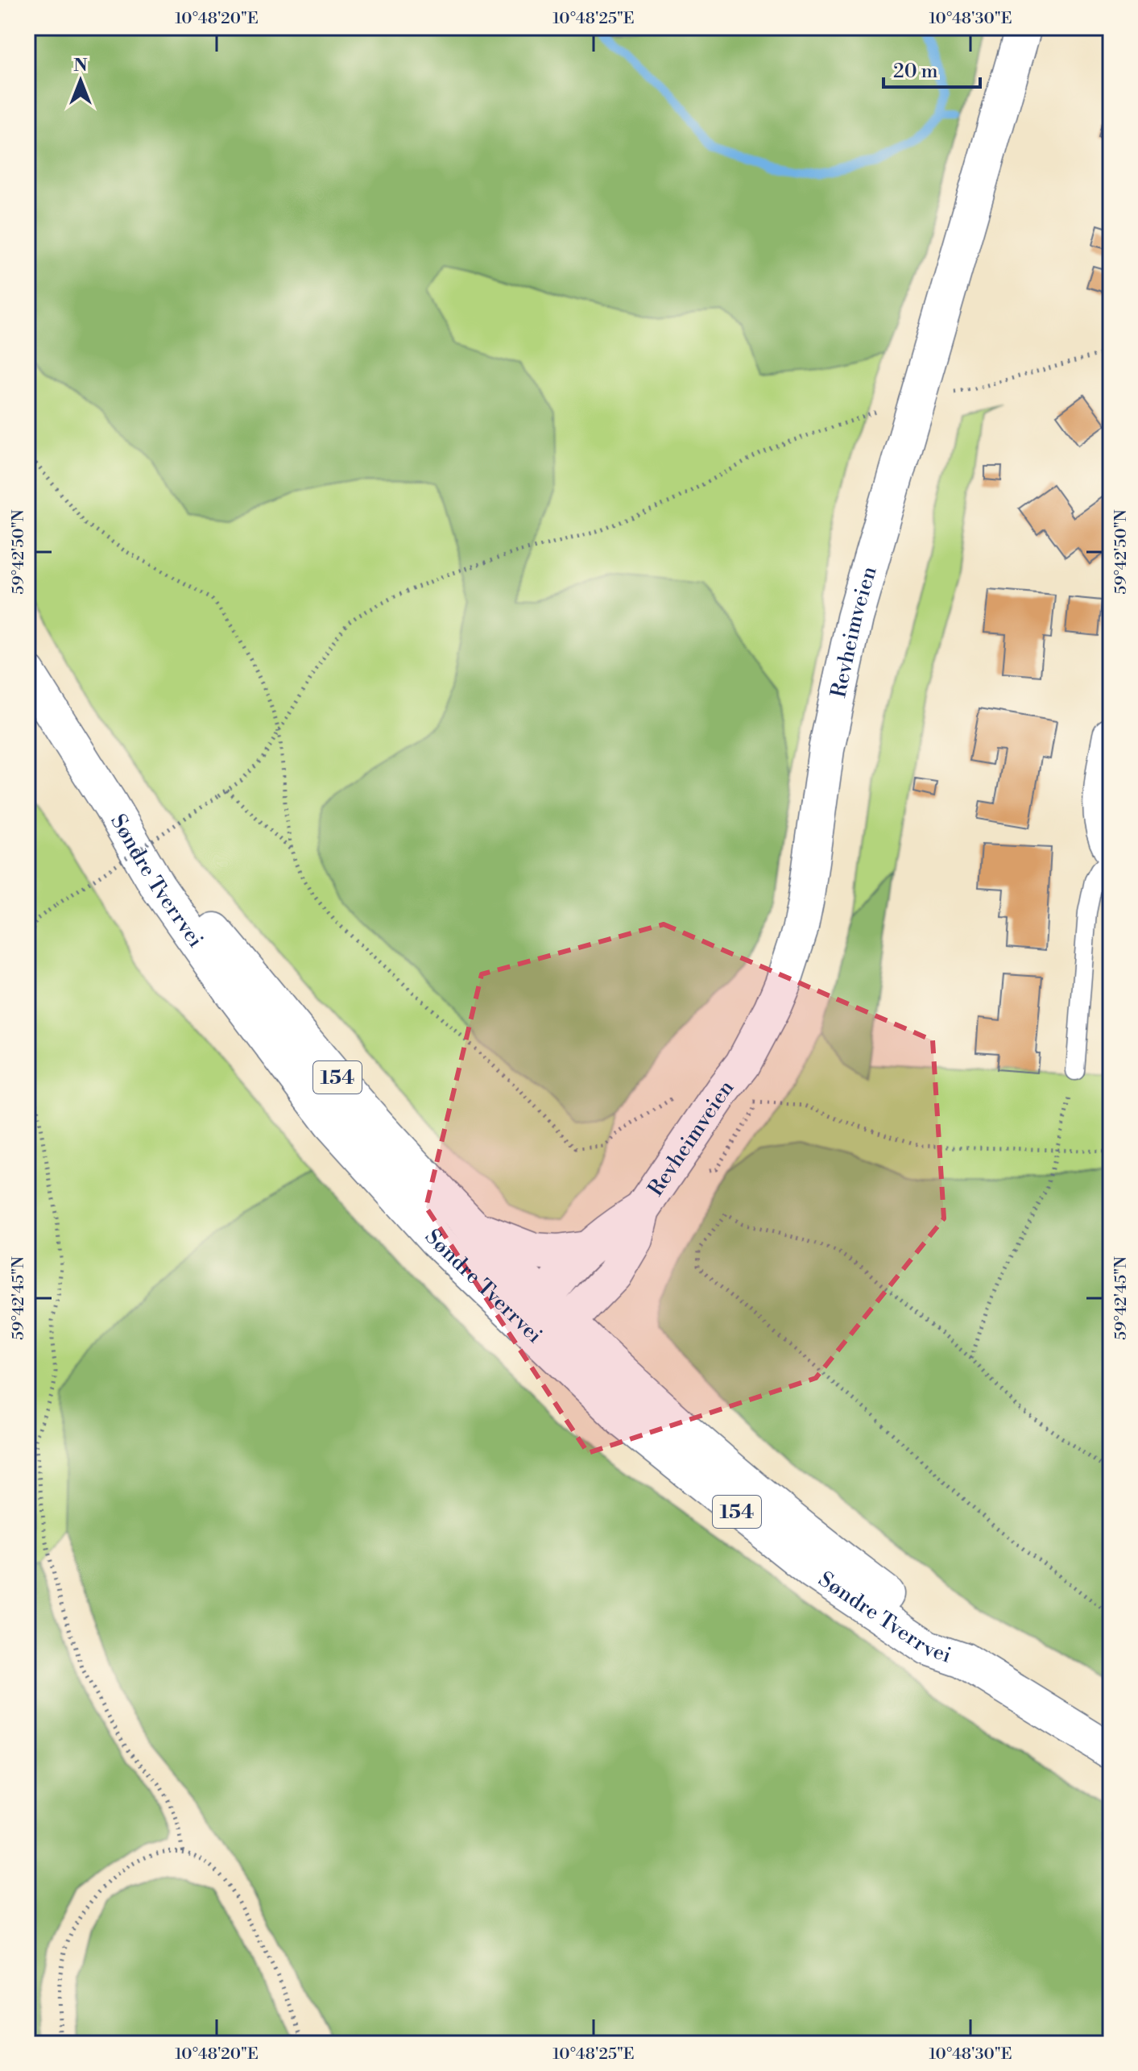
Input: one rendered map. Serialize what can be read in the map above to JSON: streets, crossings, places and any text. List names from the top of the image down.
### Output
{
  "streets": {
    "main road": ["Revheimveien", "Søndre Tverrvei", "154"]
  },
  "crossings": [
    ["Revheimveien", "Søndre Tverrvei"],
    ["Revheimveien", "154"],
    ["Søndre Tverrvei", "154"]
  ],
  "scale_bar": "20 m",
  "north": "top",
  "coordinates": [
    "10°48'20\"E",
    "10°48'25\"E",
    "10°48'30\"E",
    "59°42'50\"N",
    "59°42'45\"N"
  ]
}
